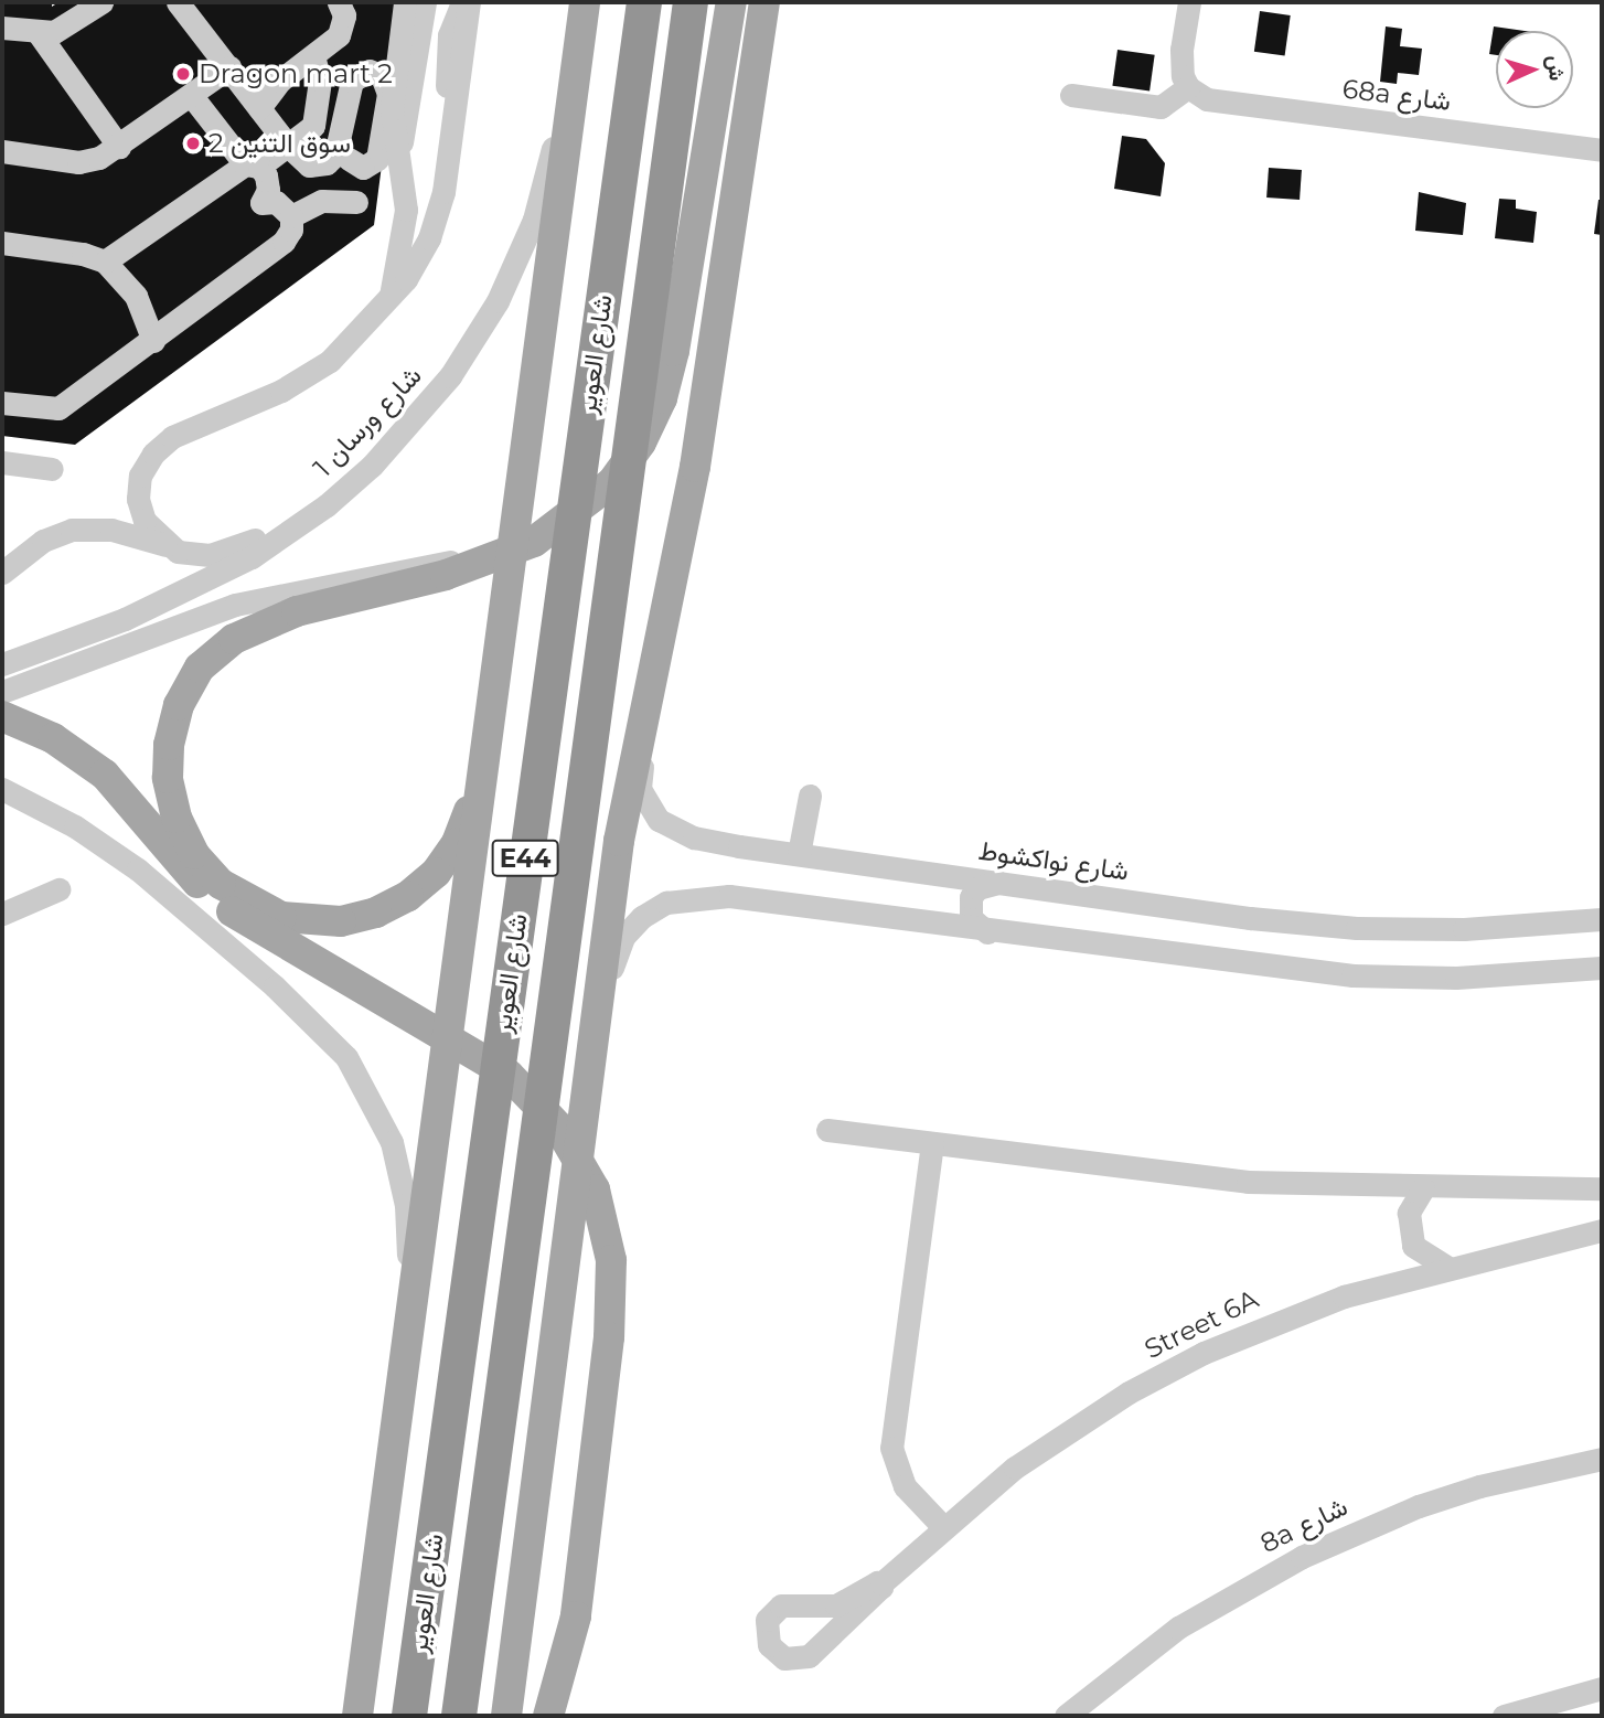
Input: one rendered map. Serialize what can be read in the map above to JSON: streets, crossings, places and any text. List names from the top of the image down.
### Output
{
  "streets": {
    "highway": ["شارع العوير", "E44"],
    "street": [
      "68a شارع",
      "شارع ورسان 1",
      "شارع نواكشوط",
      "Street 6A",
      "8a شارع"
    ]
  },
  "places": ["Dragon mart 2", "سوق التنين 2"],
  "north": "right"
}
